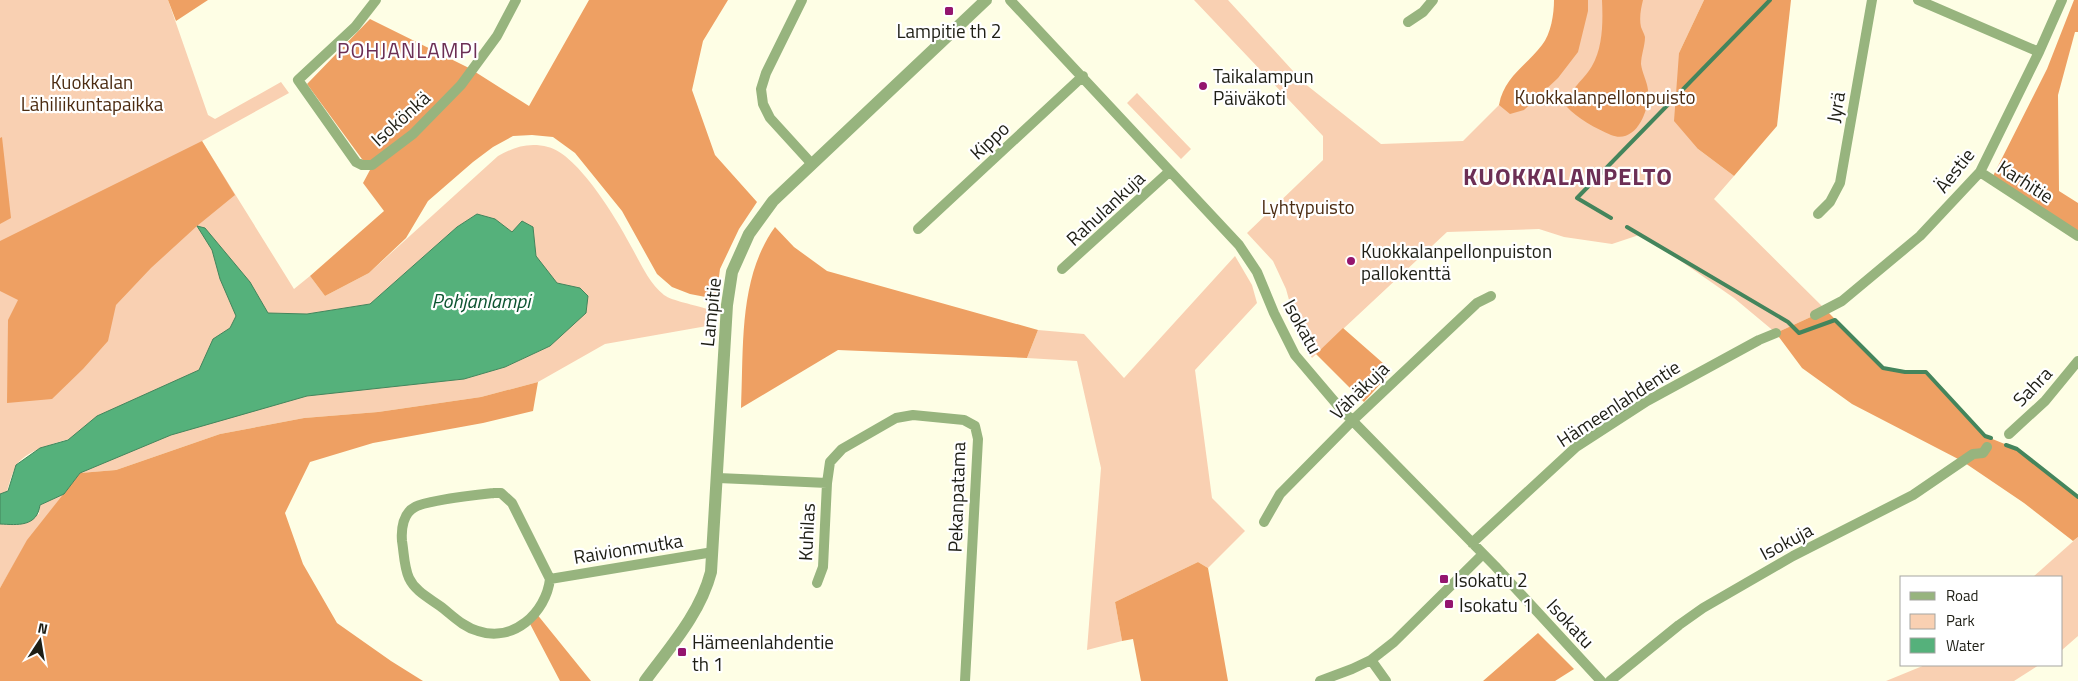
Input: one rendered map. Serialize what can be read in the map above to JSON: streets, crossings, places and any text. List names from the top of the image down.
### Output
{
  "streets": {
    "street": [
      "Jyrä",
      "Isokönkä",
      "Kippo",
      "Äestie",
      "Karhitie",
      "Rahulankuja",
      "Lampitie",
      "Isokatu",
      "Sahra",
      "Vähäkuja",
      "Hämeenlahdentie",
      "Pekanpatama",
      "Kuhilas",
      "Isokuja",
      "Raivionmutka"
    ]
  },
  "crossings": [
    ["Kippo", "Isokatu"],
    ["Äestie", "Karhitie"],
    ["Rahulankuja", "Isokatu"],
    ["Lampitie", "Raivionmutka"],
    ["Isokatu", "Vähäkuja"],
    ["Isokatu", "Hämeenlahdentie"],
    ["Pekanpatama", "Kuhilas"]
  ],
  "districts": ["POHJANLAMPI", "KUOKKALANPELTO"],
  "water": ["Pohjanlampi"],
  "parks": ["Kuokkalan Lähiliikuntapaikka", "Kuokkalanpellonpuisto", "Lyhtypuisto"],
  "places": {
    "transit": [
      "Lampitie th 2",
      "Isokatu 2",
      "Isokatu 1",
      "Hämeenlahdentie th 1"
    ],
    "other": ["Taikalampun Päiväkoti", "Kuokkalanpellonpuiston pallokenttä"]
  },
  "legend": ["Road", "Park", "Water"],
  "north": "top"
}
